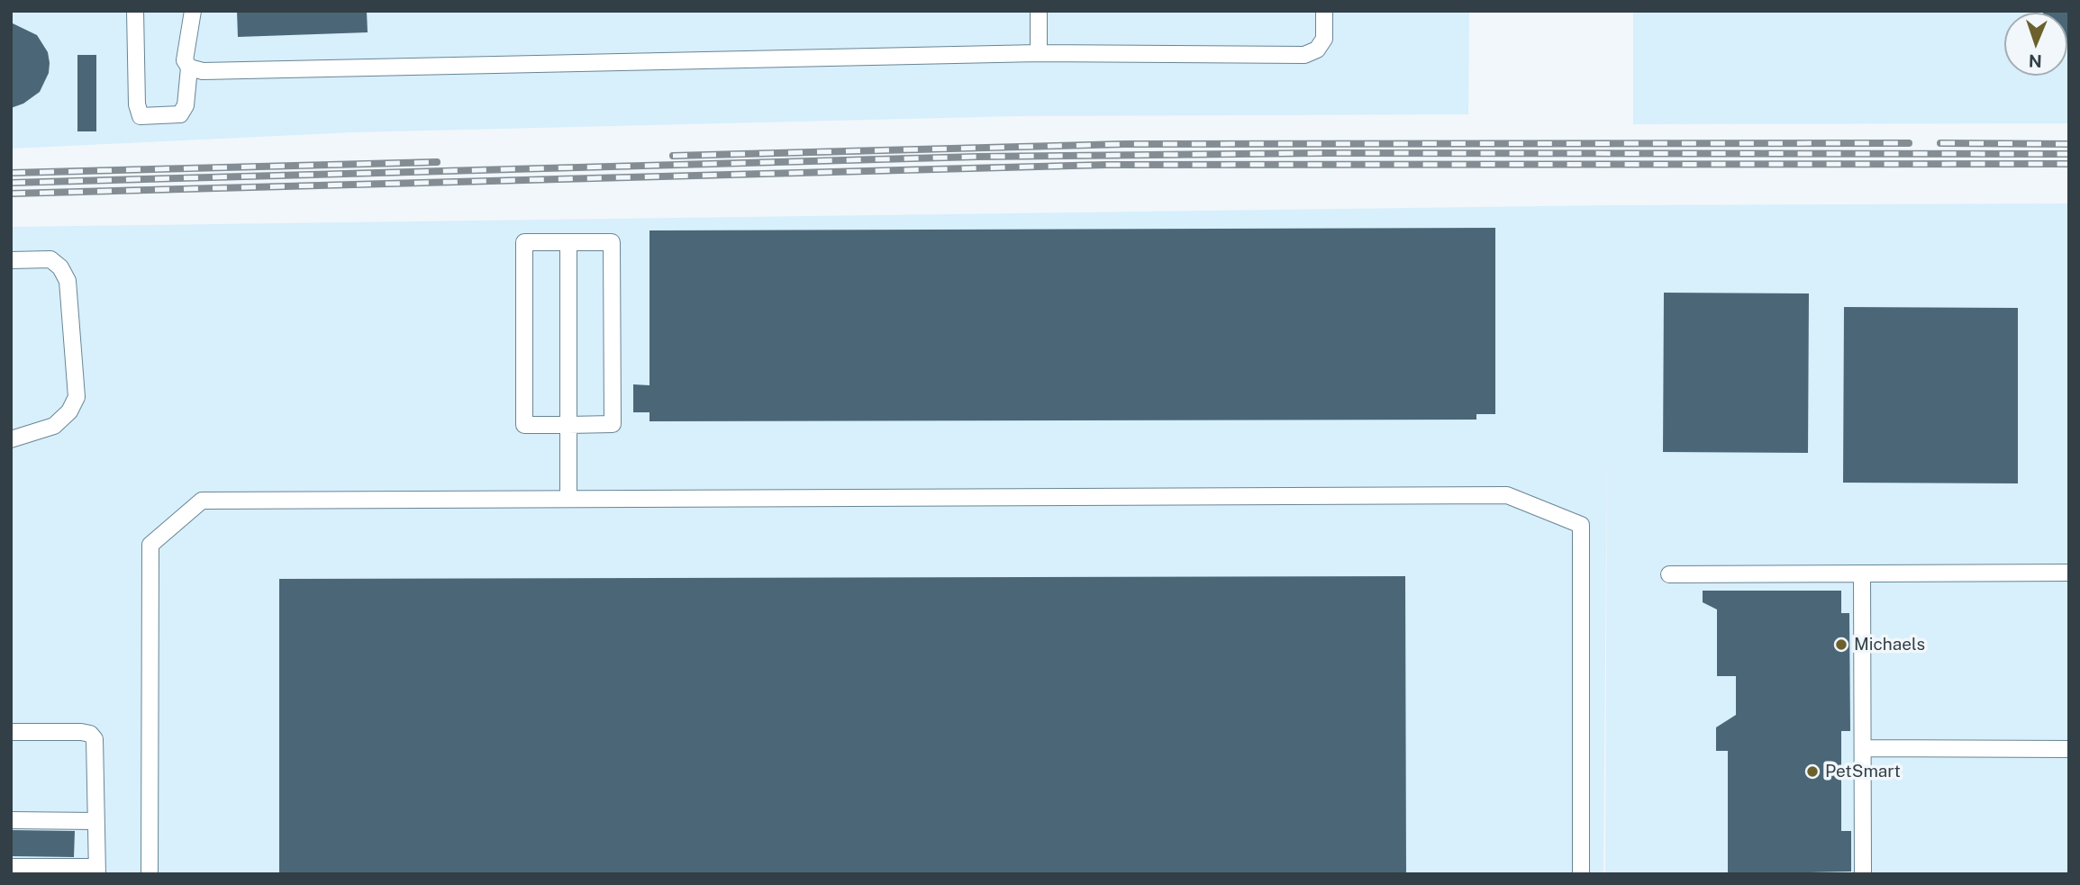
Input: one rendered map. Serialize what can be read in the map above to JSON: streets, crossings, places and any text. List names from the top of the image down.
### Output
{
  "places": ["Michaels", "PetSmart"],
  "north": "bottom"
}
